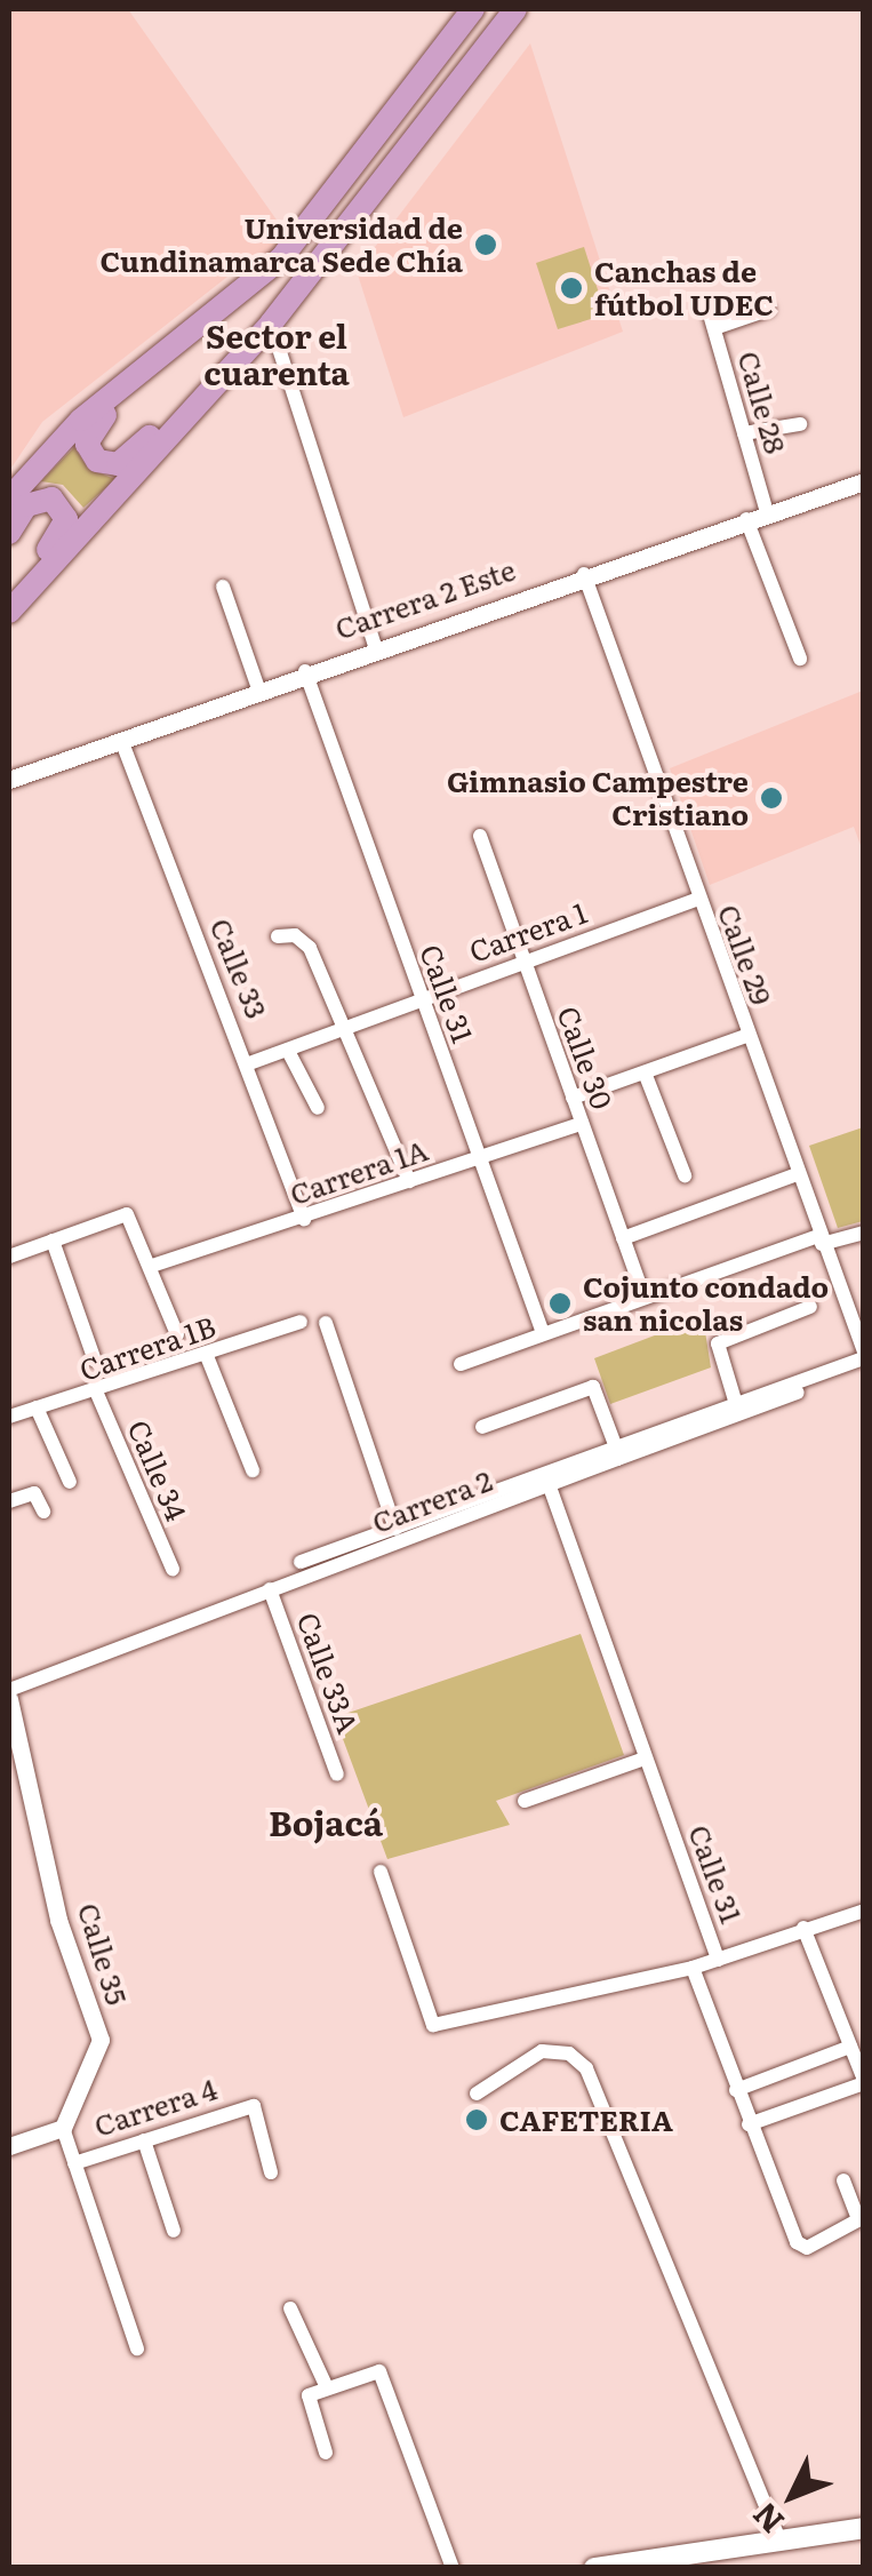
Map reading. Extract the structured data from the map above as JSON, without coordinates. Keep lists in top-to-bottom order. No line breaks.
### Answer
{"streets":{"street":["Calle 28","Carrera 2 Este","Carrera 1","Calle 29","Calle 33","Calle 31","Calle 30","Carrera 1A","Carrera 1B","Calle 34","Carrera 2","Calle 33A","Calle 35","Carrera 4"]},"crossings":[["Calle 28","Carrera 2 Este"],["Carrera 2 Este","Calle 29"],["Carrera 2 Este","Calle 33"],["Carrera 2 Este","Calle 31"],["Carrera 1","Calle 29"],["Carrera 1","Calle 33"],["Carrera 1","Calle 31"],["Carrera 1","Calle 30"],["Calle 33","Carrera 1A"],["Calle 31","Carrera 1A"],["Calle 31","Carrera 2"],["Calle 30","Carrera 1A"],["Carrera 1B","Calle 34"],["Carrera 2","Calle 33A"],["Calle 35","Carrera 4"]],"districts":["Sector el cuarenta","Bojacá"],"places":["Universidad de Cundinamarca Sede Chía","Canchas de fútbol UDEC","Gimnasio Campestre Cristiano","Cojunto condado san nicolas","CAFETERIA"],"north":"bottom left"}
